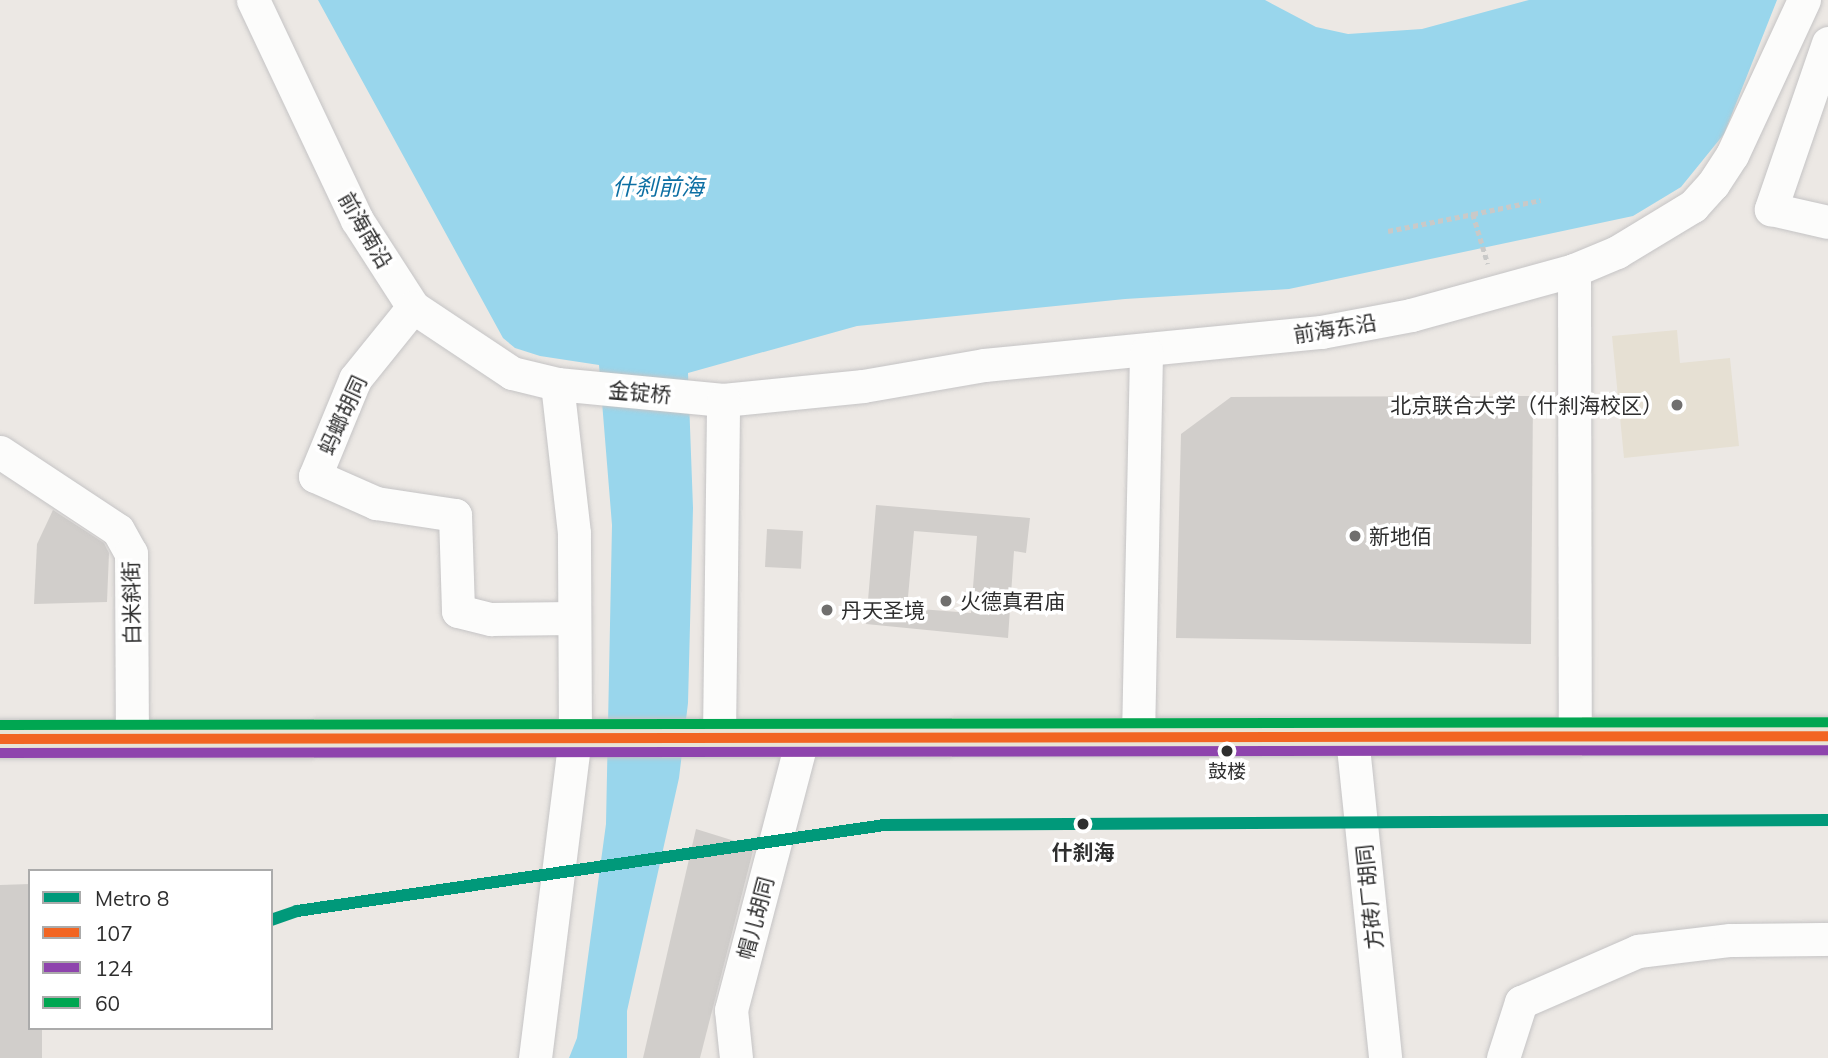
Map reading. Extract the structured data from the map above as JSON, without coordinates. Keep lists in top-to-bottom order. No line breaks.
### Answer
{"streets":{"street":["前海南沿","前海东沿","金锭桥","蚂螂胡同","白米斜街","方砖厂胡同","帽儿胡同"]},"crossings":[["前海南沿","金锭桥"],["前海南沿","蚂螂胡同"],["前海东沿","金锭桥"]],"water":["什刹前海"],"places":["北京联合大学（什刹海校区）","新地佰","火德真君庙","丹天圣境","鼓楼","什刹海"],"lines":["transit line 60","transit line 107","transit line 124","metro line 8"],"legend":["Metro 8","107","124","60"]}
